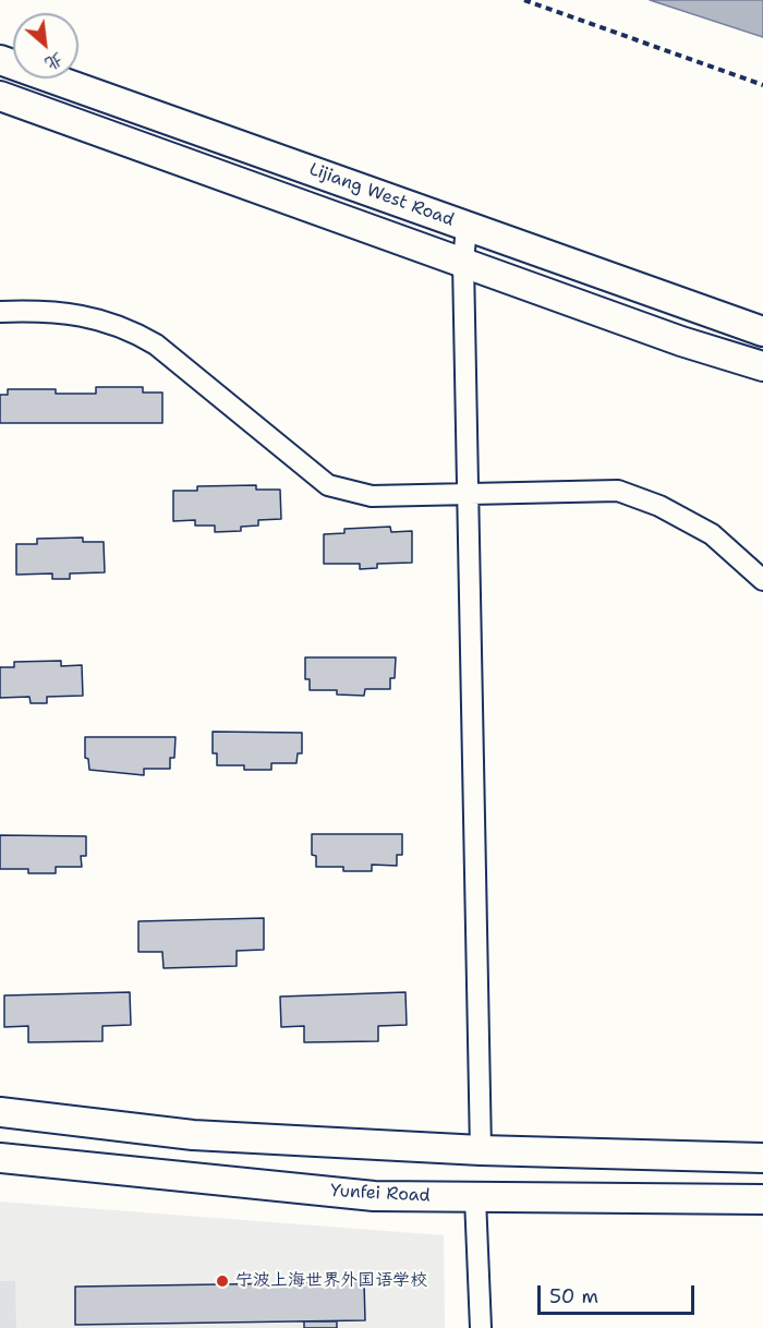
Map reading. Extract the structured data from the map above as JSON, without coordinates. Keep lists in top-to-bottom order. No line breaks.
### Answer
{"streets":{"main road":["Lijiang West Road","Yunfei Road"]},"places":["宁波上海世界外国语学校"],"scale_bar":"50 m","north":"bottom right"}
